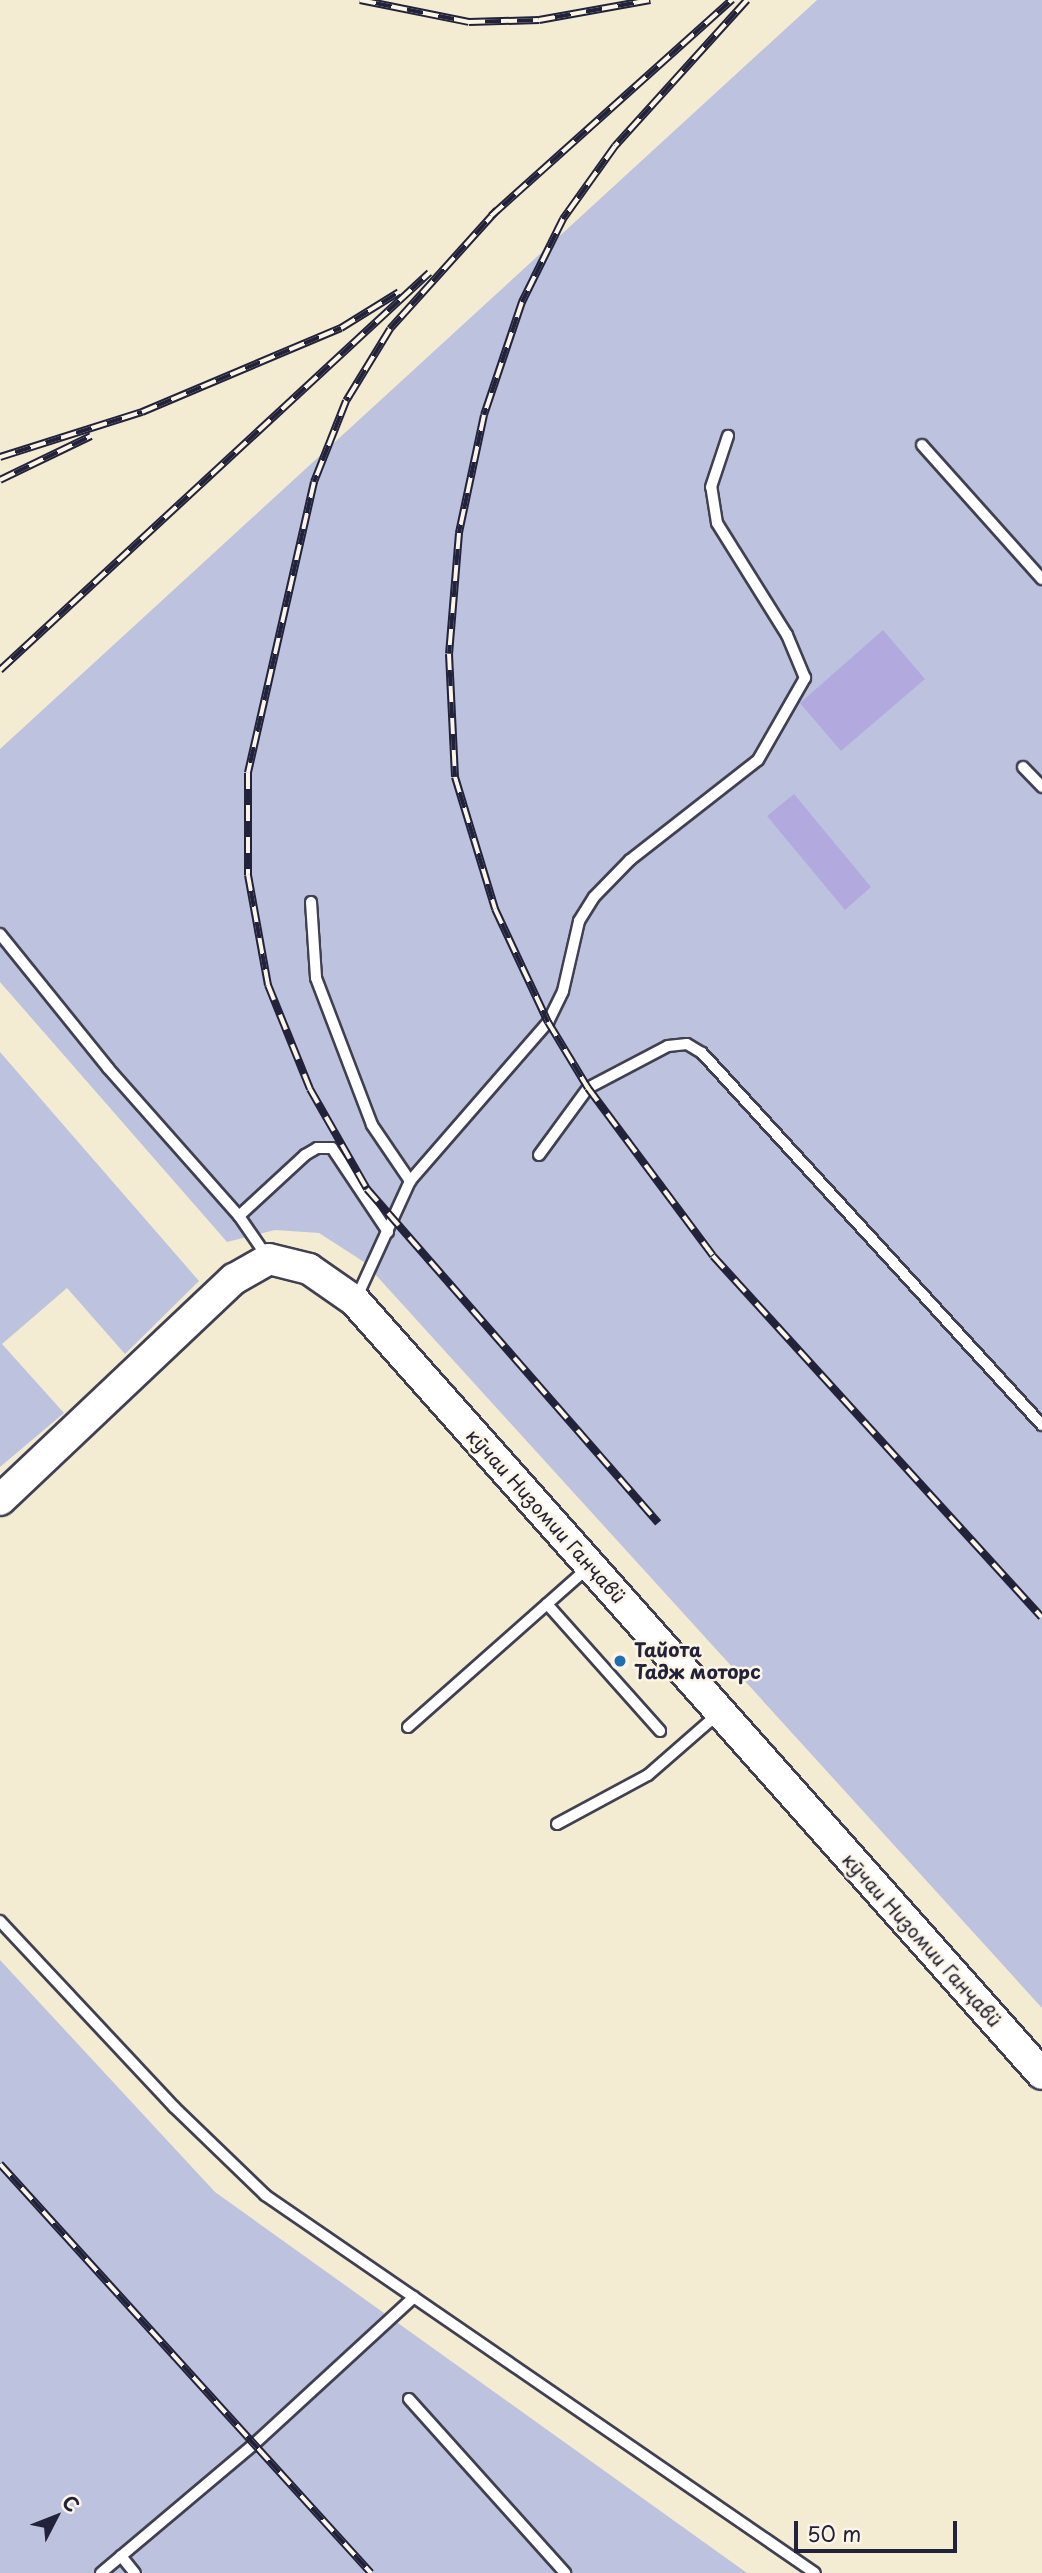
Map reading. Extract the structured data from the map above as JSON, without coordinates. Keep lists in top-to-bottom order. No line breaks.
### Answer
{"streets":{"main road":["кӯчаи Низомии Ганҷавӣ"]},"places":["Тайота Тадж моторс"],"scale_bar":"50 m","north":"top right"}
